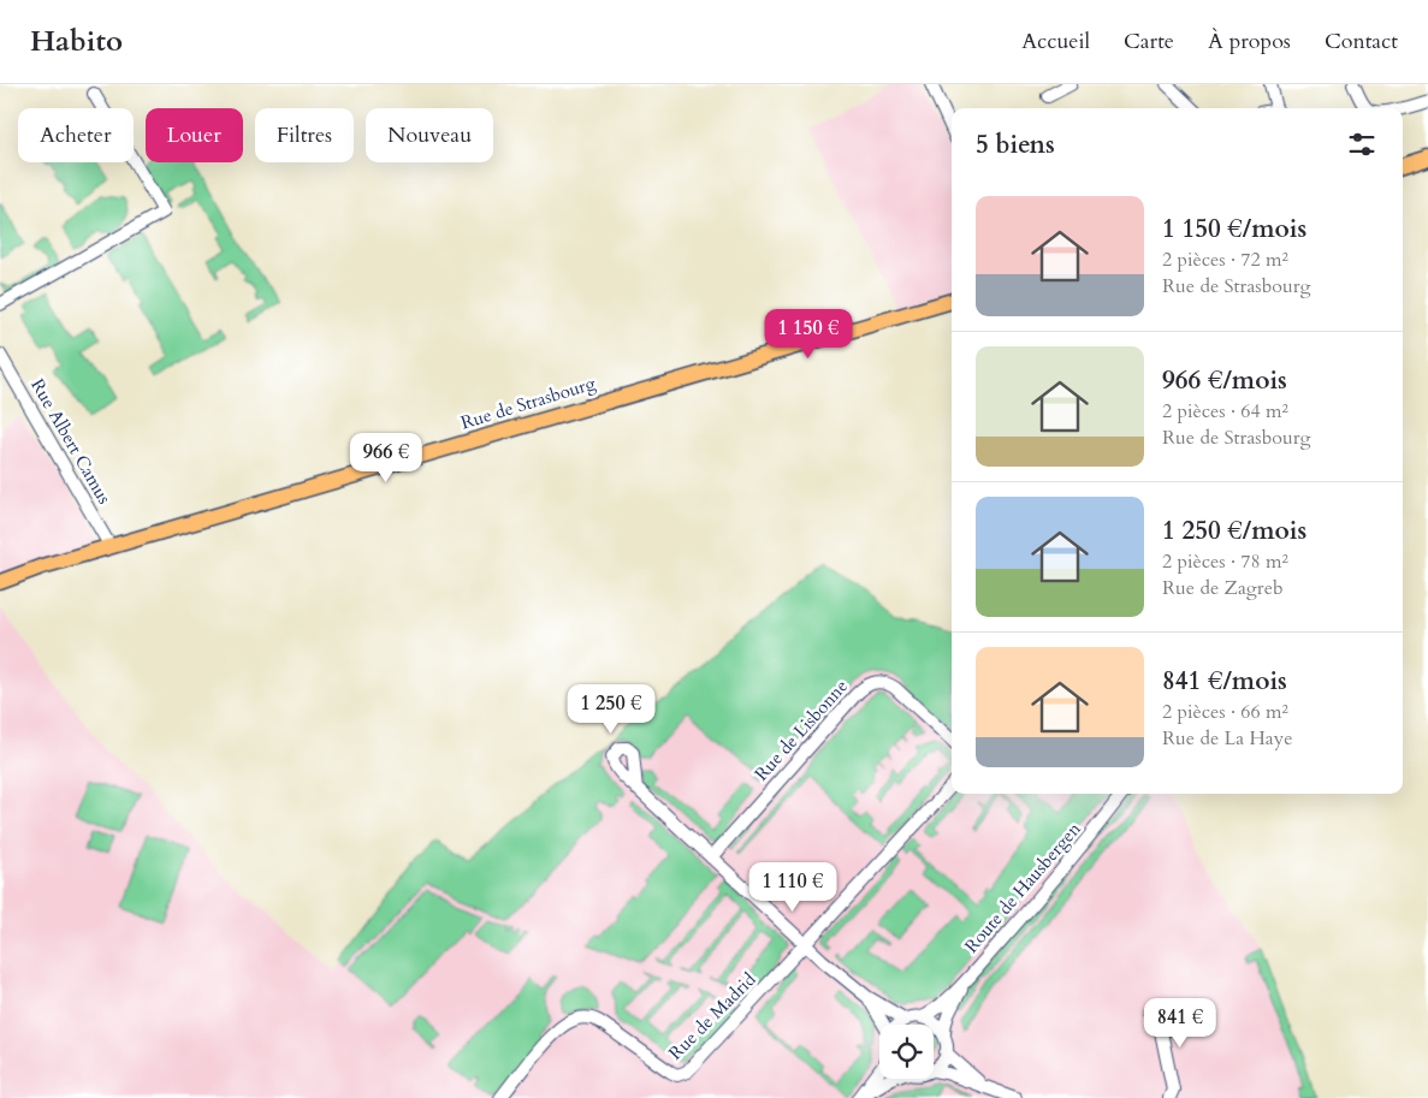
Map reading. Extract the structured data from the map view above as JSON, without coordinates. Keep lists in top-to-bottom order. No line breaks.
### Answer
{"streets":{"main road":["Rue de Strasbourg"],"street":["Rue Albert Camus","Rue de Lisbonne","Route de Hausbergen","Rue de Madrid"]},"crossings":[["Rue de Strasbourg","Rue Albert Camus"]],"page":{"header":"Habito","nav":["Accueil","Carte","À propos","Contact"],"chip":["Acheter","Louer","Filtres","Nouveau"],"heading":"5 biens","list":[{"name":"1 150 €/mois","note":"2 pièces · 72 m² · Rue de Strasbourg"},{"name":"966 €/mois","note":"2 pièces · 64 m² · Rue de Strasbourg"},{"name":"1 250 €/mois","note":"2 pièces · 78 m² · Rue de Zagreb"},{"name":"841 €/mois","note":"2 pièces · 66 m² · Rue de La Haye"}],"price":["1 150 €","966 €","1 250 €","1 110 €","841 €"]}}
